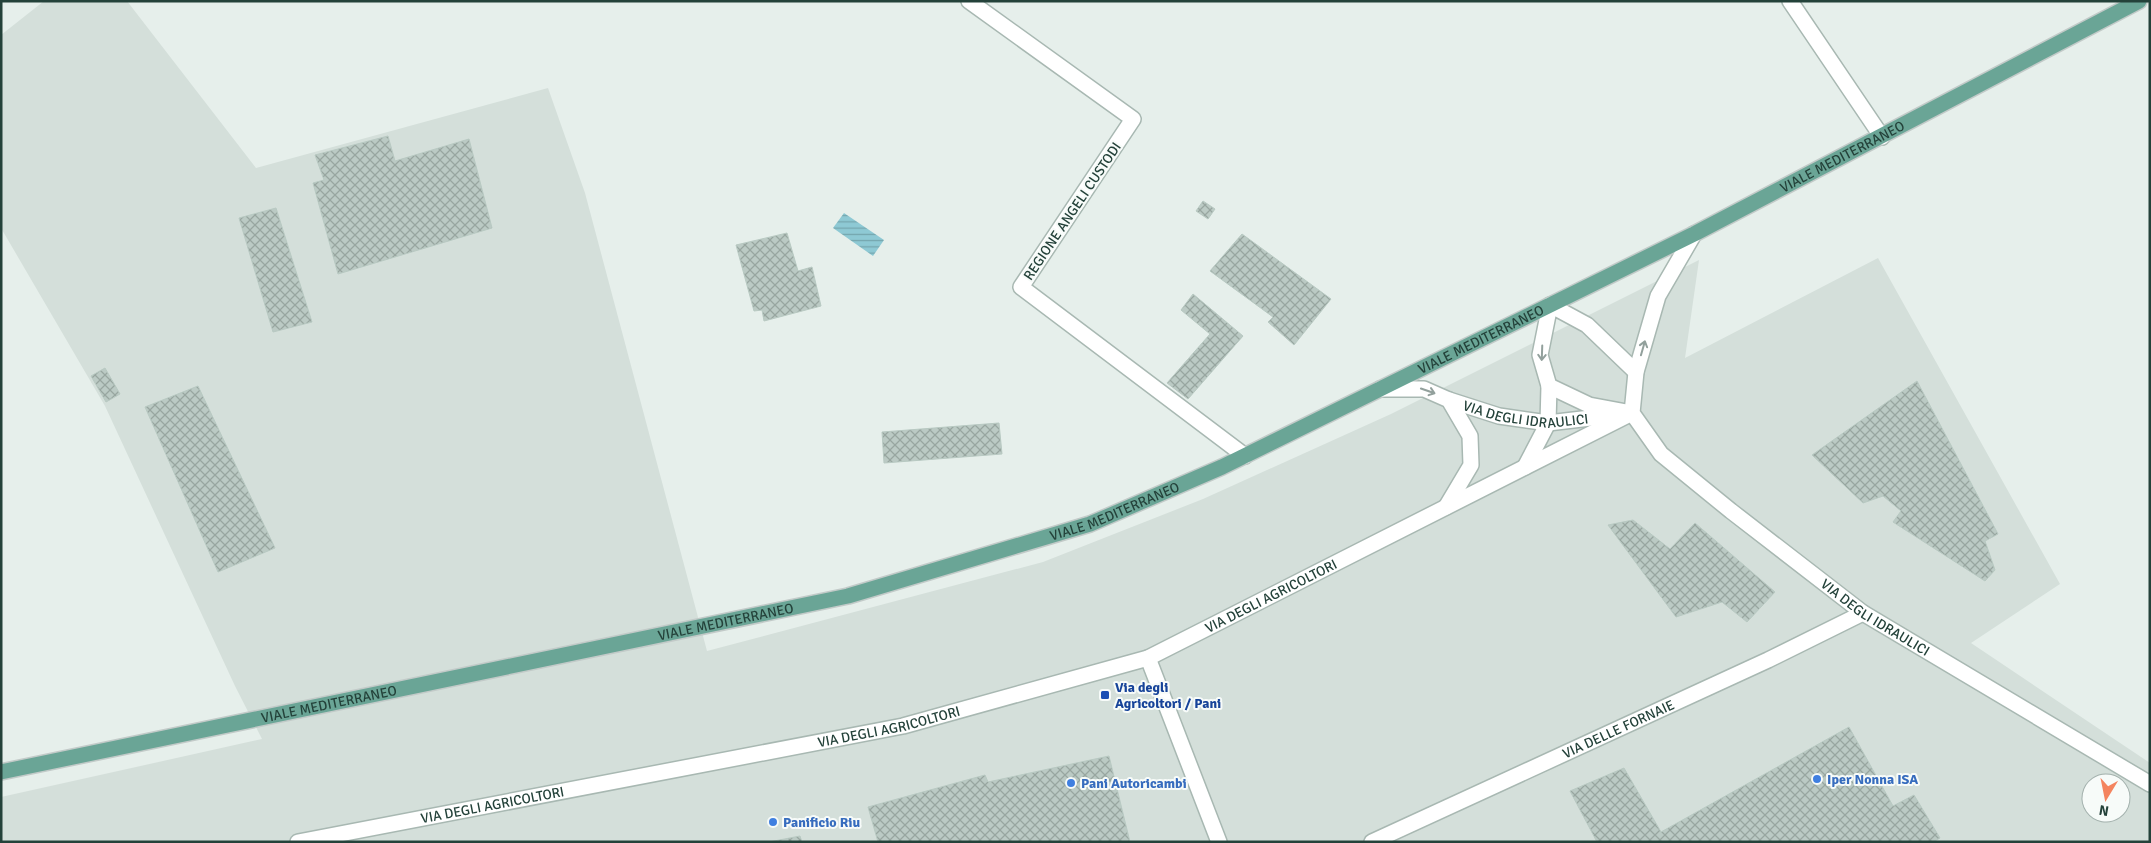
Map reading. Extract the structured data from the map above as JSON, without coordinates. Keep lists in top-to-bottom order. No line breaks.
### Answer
{"streets":{"main road":["VIALE MEDITERRANEO"],"street":["REGIONE ANGELI CUSTODI","VIA DEGLI IDRAULICI","VIA DEGLI AGRICOLTORI","VIA DELLE FORNAIE"]},"crossings":[["VIALE MEDITERRANEO","REGIONE ANGELI CUSTODI"],["VIALE MEDITERRANEO","VIA DEGLI IDRAULICI"],["VIA DEGLI IDRAULICI","VIA DEGLI AGRICOLTORI"],["VIA DEGLI IDRAULICI","VIA DELLE FORNAIE"]],"places":{"transit":["Via degli Agricoltori / Pani"],"other":["Iper Nonna ISA","Pani Autoricambi","Panificio Riu"]},"north":"bottom"}
